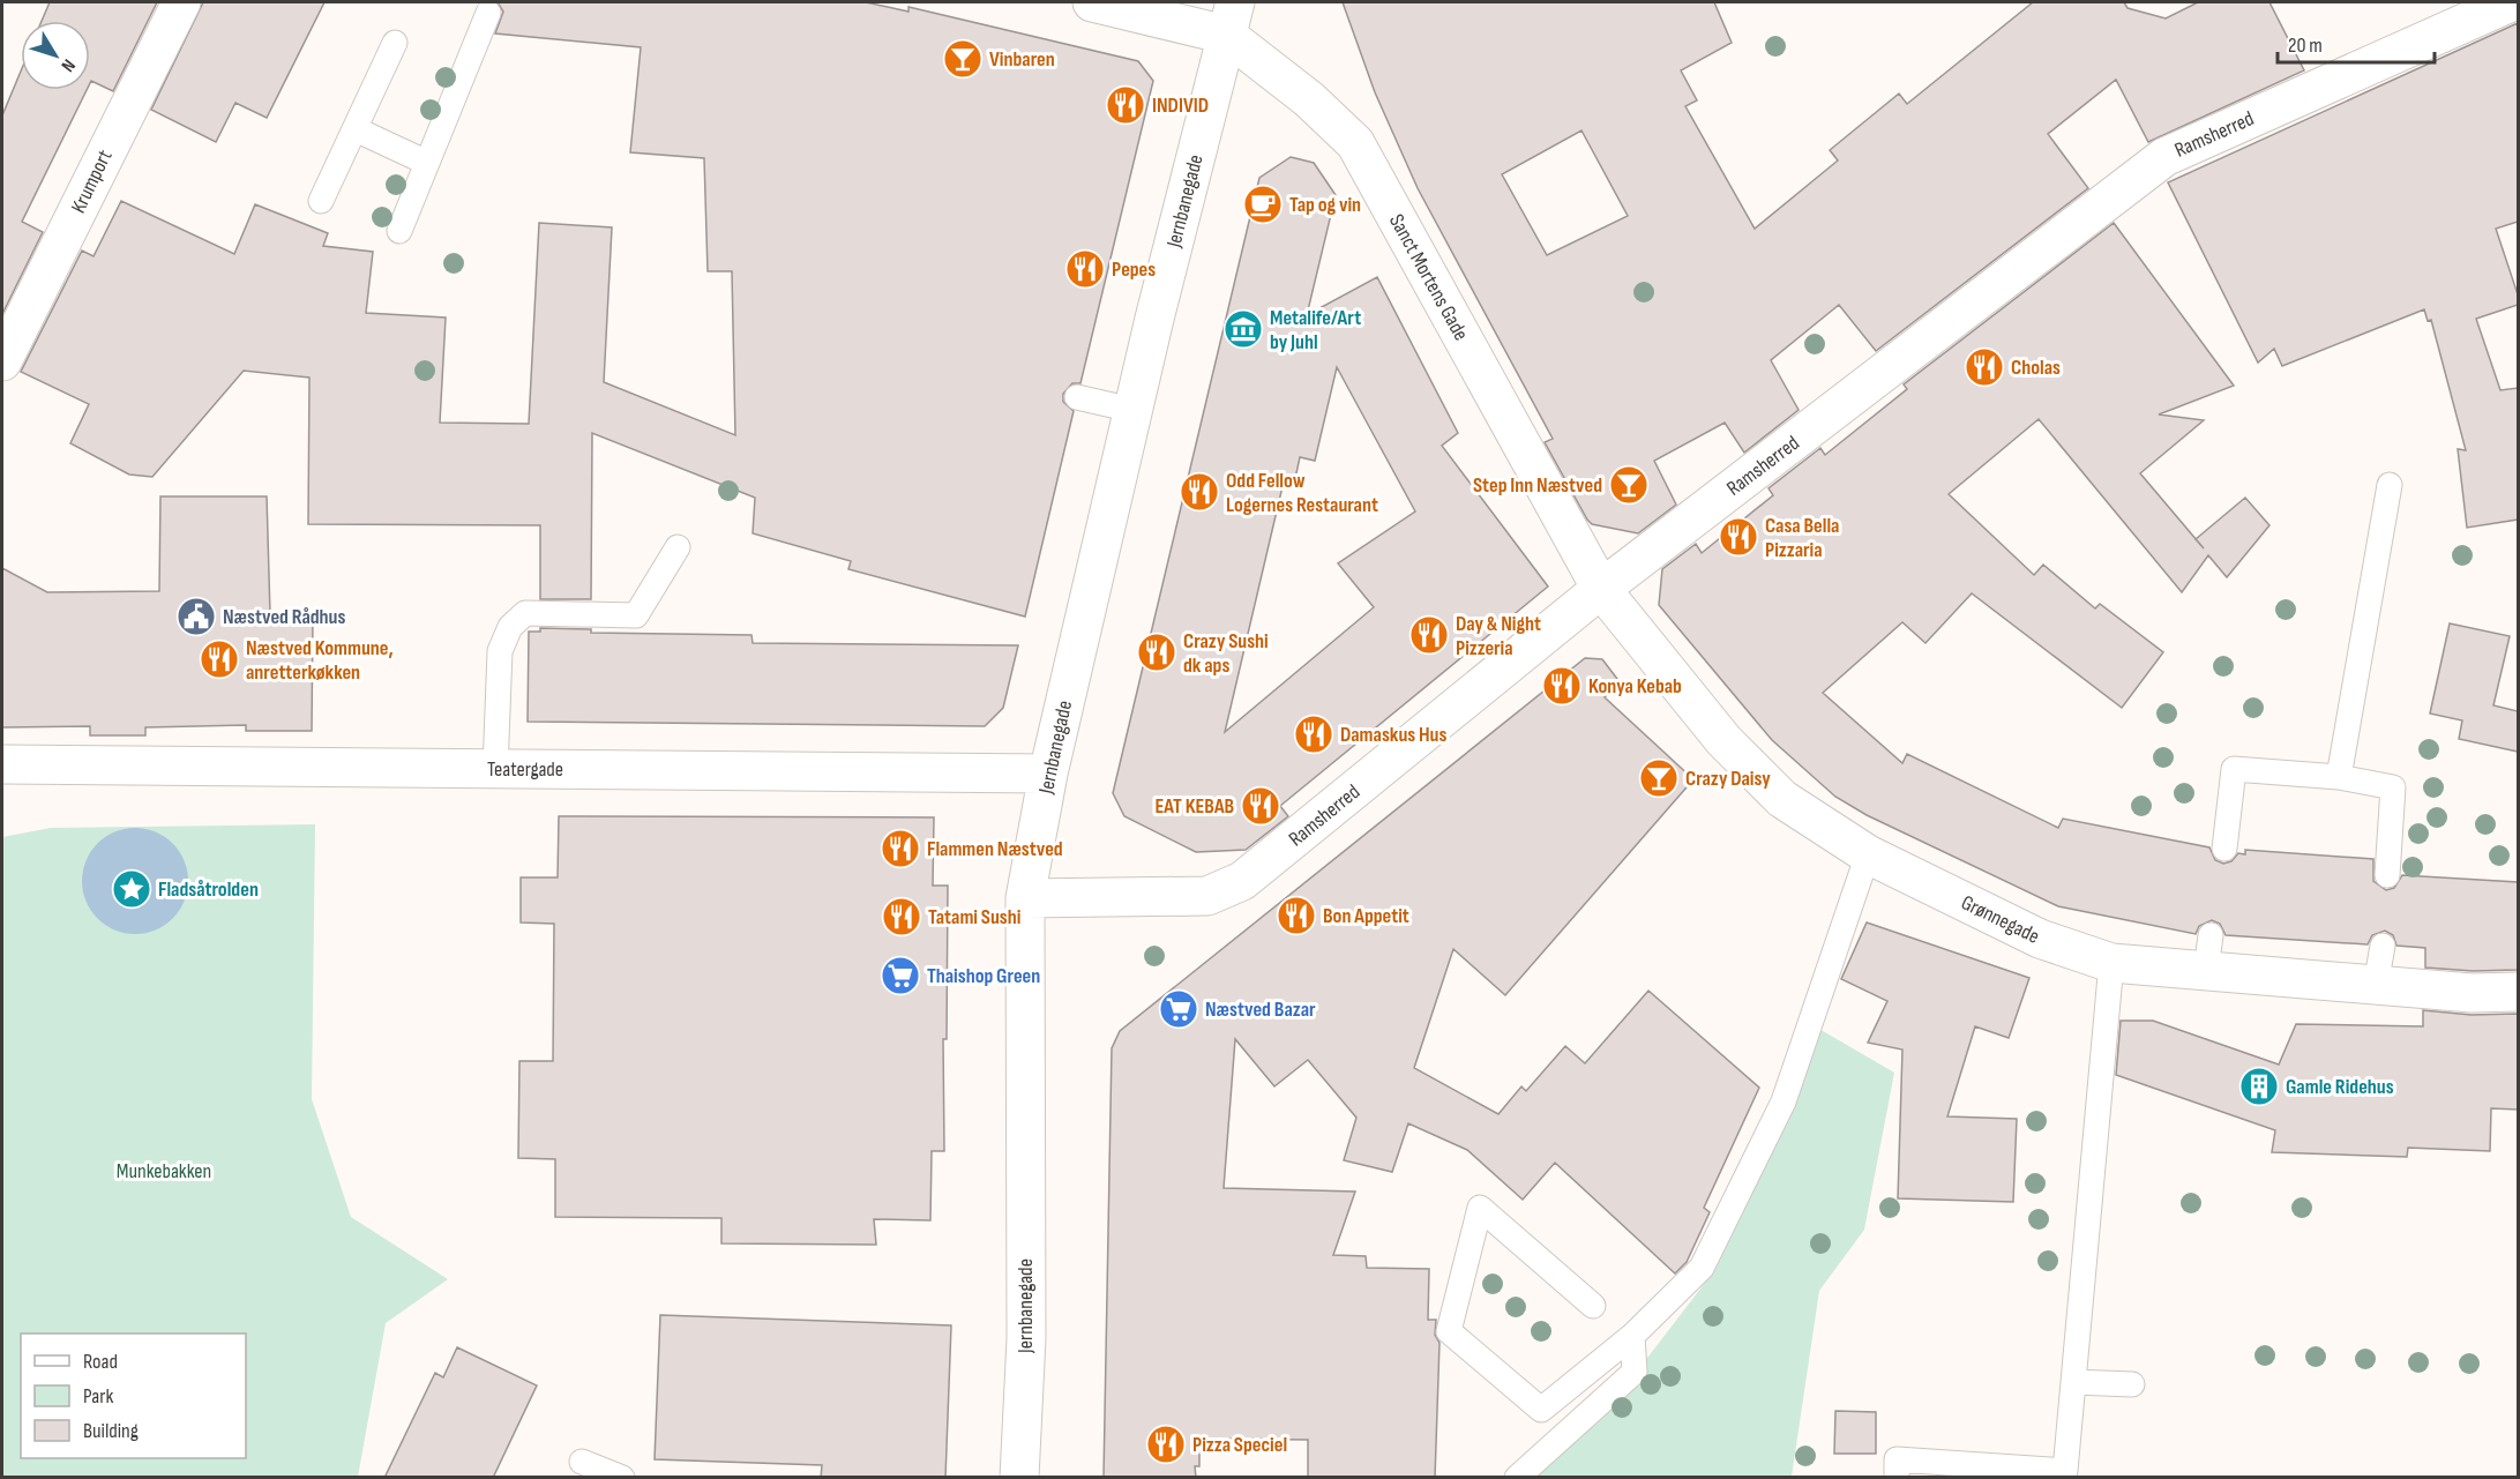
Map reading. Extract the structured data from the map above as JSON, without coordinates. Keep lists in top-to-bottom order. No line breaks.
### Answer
{"streets":{"street":["Ramsherred","Krumport","Jernbanegade","Sanct Mortens Gade","Teatergade","Grønnegade"]},"crossings":[["Ramsherred","Jernbanegade"],["Ramsherred","Sanct Mortens Gade"],["Ramsherred","Grønnegade"],["Jernbanegade","Sanct Mortens Gade"],["Jernbanegade","Teatergade"],["Sanct Mortens Gade","Grønnegade"]],"parks":["Munkebakken"],"places":{"bar":["Vinbaren","Step Inn Næstved","Crazy Daisy"],"restaurant":["INDIVID","Pepes","Cholas","Odd Fellow Logernes Restaurant","Casa Bella Pizzaria","Day & Night Pizzeria","Crazy Sushi dk aps","Næstved Kommune, anretterkøkken","Konya Kebab","Damaskus Hus","EAT KEBAB","Flammen Næstved","Bon Appetit","Tatami Sushi","Pizza Speciel"],"cafe":["Tap og vin"],"museum":["Metalife/Art by Juhl"],"public building":["Næstved Rådhus"],"place":["Fladsåtrolden"],"supermarket":["Thaishop Green","Næstved Bazar"],"building":["Gamle Ridehus"]},"legend":["Road","Park","Building"],"scale_bar":"20 m","north":"bottom right"}
